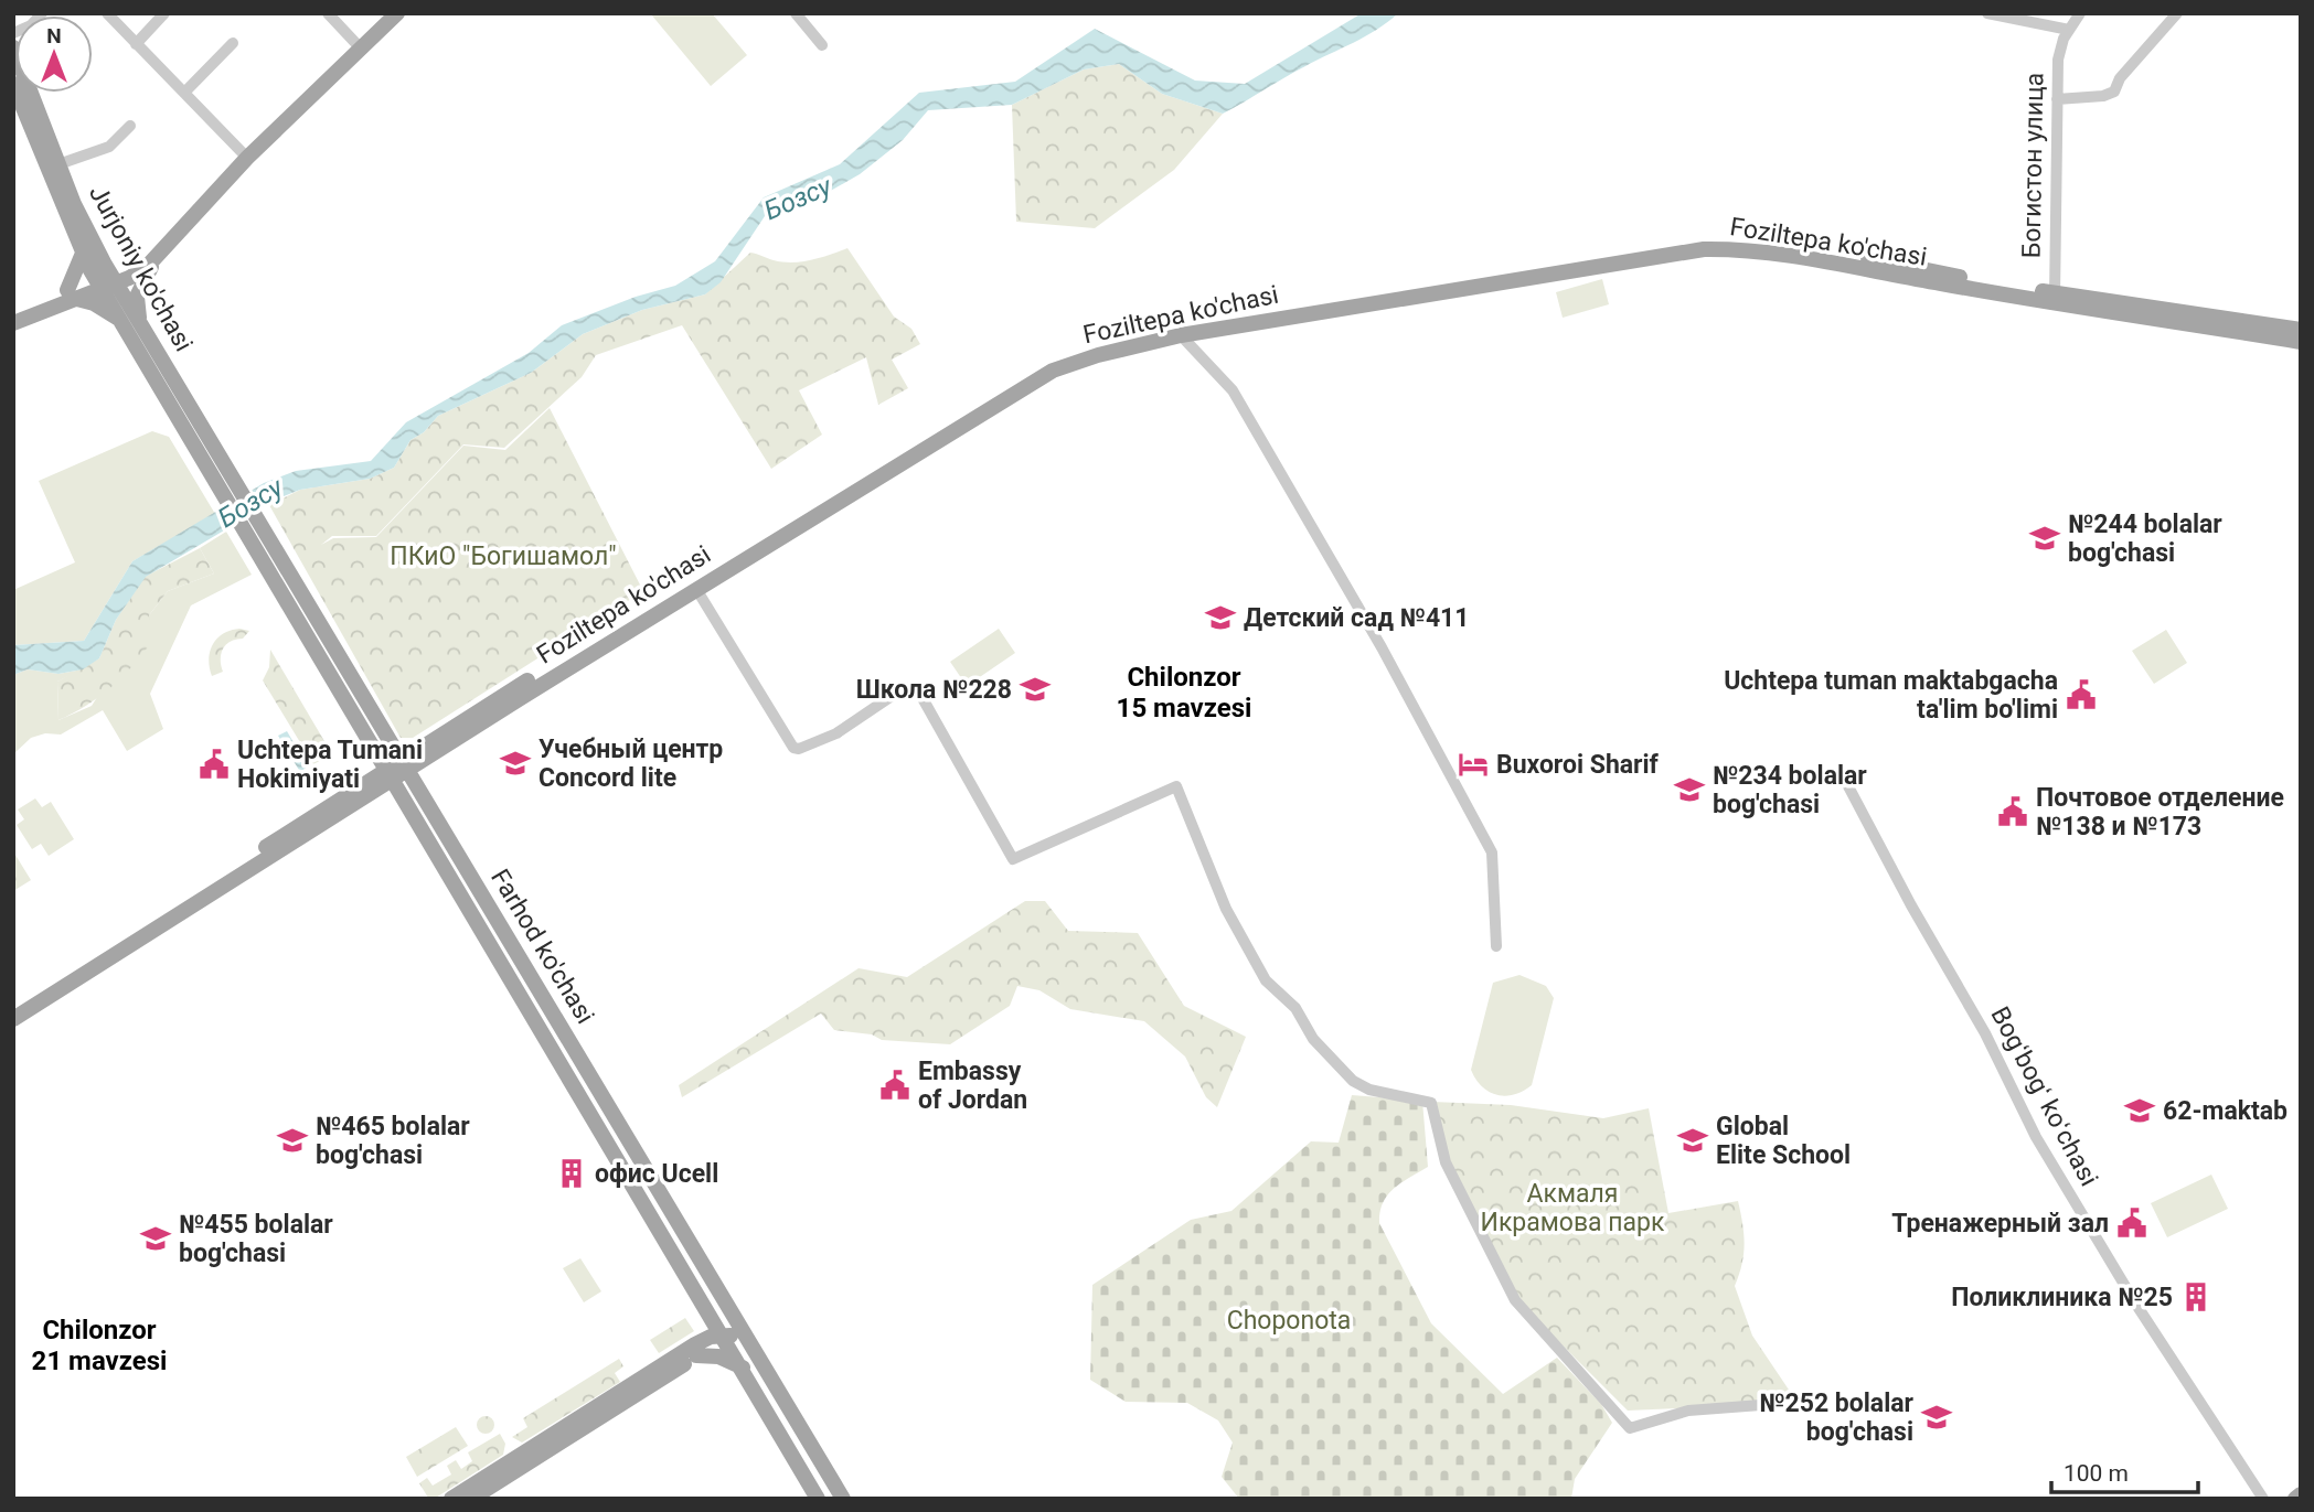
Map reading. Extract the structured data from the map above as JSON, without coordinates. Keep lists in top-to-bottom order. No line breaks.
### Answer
{"streets":{"main road":["Foziltepa ko'chasi","Jurjoniy ko'chasi","Farhod ko'chasi"],"street":["Богистон улица","Bogʻbogʻ koʻchasi"]},"crossings":[["Богистон улица","Foziltepa ko'chasi"],["Foziltepa ko'chasi","Farhod ko'chasi"],["Jurjoniy ko'chasi","Farhod ko'chasi"]],"districts":["Chilonzor 15 mavzesi","Chilonzor 21 mavzesi"],"water":["Бозсу"],"parks":["ПКиО \"Богишамол\"","Акмаля Икрамова парк","Choponota"],"places":{"school or university":["№244 bolalar bog'chasi","Детский сад №411","Школа №228","Учебный центр Concord lite","№234 bolalar bog'chasi","62-maktab","№465 bolalar bog'chasi","Global Elite School","№455 bolalar bog'chasi","№252 bolalar bog'chasi"],"public building":["Uchtepa tuman maktabgacha ta'lim bo'limi","Uchtepa Tumani Hokimiyati","Почтовое отделение №138 и №173","Embassy of Jordan","Тренажерный зал"],"hotel":["Buxoroi Sharif"],"building":["офис Ucell","Поликлиника №25"]},"scale_bar":"100 m","north":"top"}
